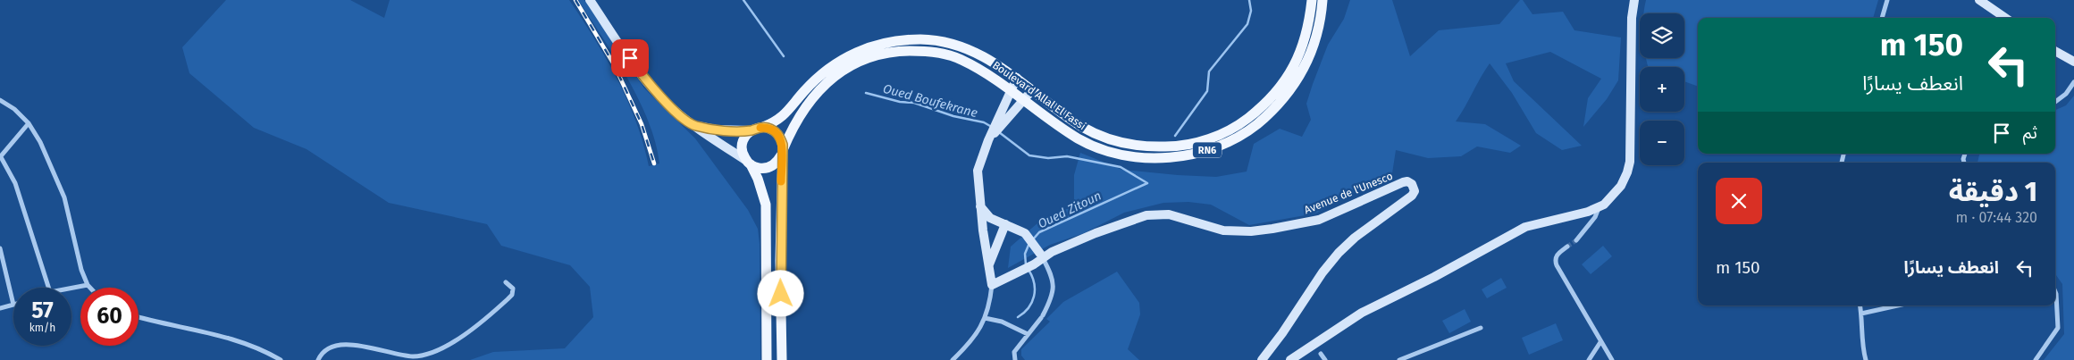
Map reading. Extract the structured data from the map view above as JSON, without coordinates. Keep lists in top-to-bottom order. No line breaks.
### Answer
{"streets":{"main road":["Boulevard Allal El Fassi","RN6","Avenue de l'Unesco"]},"crossings":[["Boulevard Allal El Fassi","RN6"]],"water":["Oued Boufekrane","Oued Zitoun"],"page":{"map_buttons":["+","−"],"turn":["150 m","انعطف يسارًا"],"then":"ثم","heading":["1 دقيقة","320 m · 07:44"],"list":[{"name":"انعطف يسارًا","value":"150 m"}],"speed":"57 km/h","limit":"60"}}
